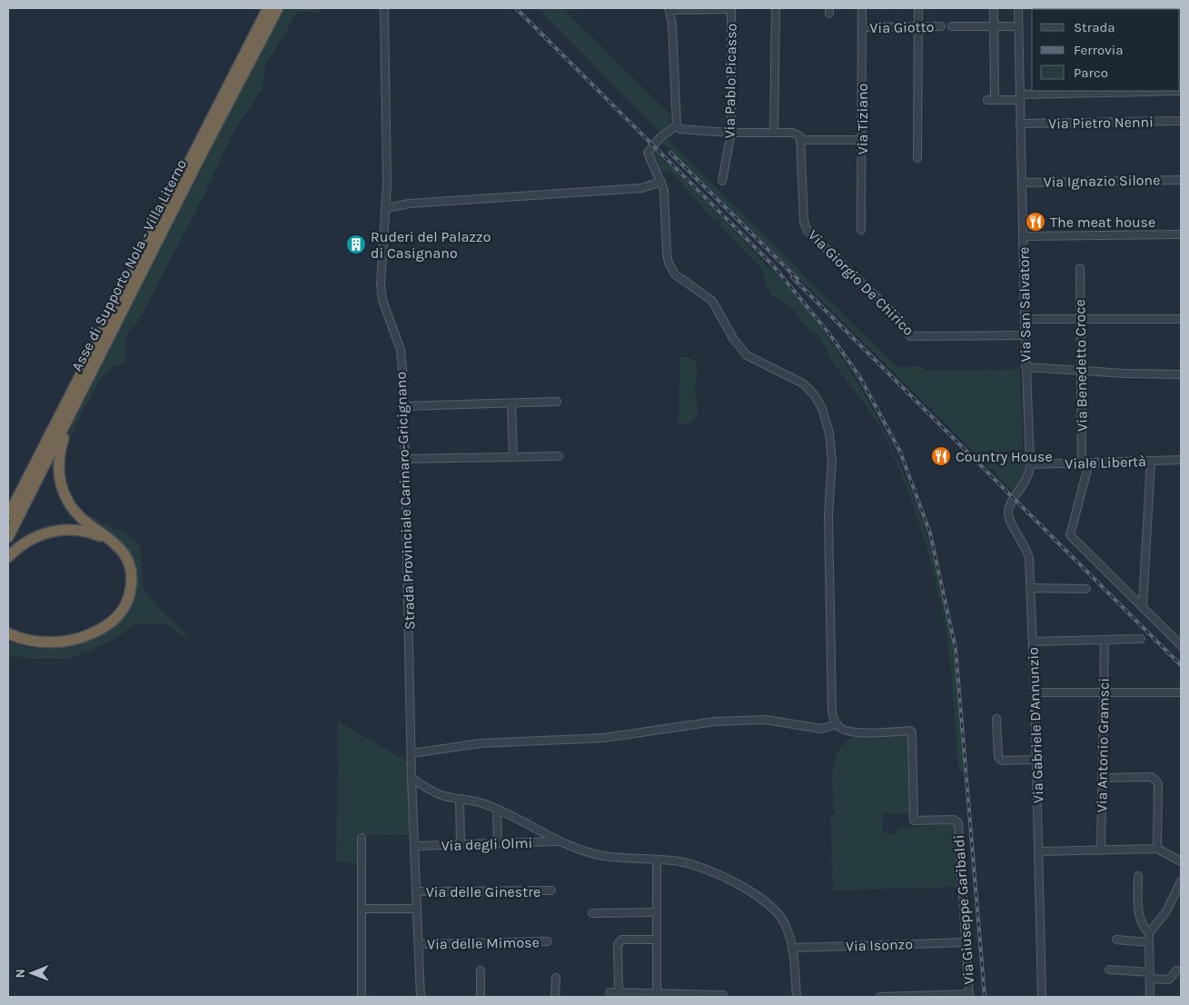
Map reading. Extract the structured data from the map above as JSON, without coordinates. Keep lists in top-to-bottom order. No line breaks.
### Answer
{"streets":{"highway":["Asse di Supporto Nola - Villa Literno"],"street":["Via Giotto","Via Pablo Picasso","Via Tiziano","Via Pietro Nenni","Via Ignazio Silone","Via Giorgio De Chirico","Via San Salvatore","Via Benedetto Croce","Viale Libertà","Strada Provinciale Carinaro-Gricignano","Via Gabriele D'Annunzio","Via Antonio Gramsci","Via degli Olmi","Via delle Ginestre","Via Giuseppe Garibaldi","Via delle Mimose","Via Isonzo"]},"crossings":[["Via Giotto","Via Tiziano"],["Via Pietro Nenni","Via San Salvatore"],["Via Ignazio Silone","Via San Salvatore"],["Via Giorgio De Chirico","Via San Salvatore"],["Via San Salvatore","Viale Libertà"],["Via San Salvatore","Via Gabriele D'Annunzio"],["Via Benedetto Croce","Viale Libertà"],["Viale Libertà","Via Gabriele D'Annunzio"],["Strada Provinciale Carinaro-Gricignano","Via degli Olmi"],["Strada Provinciale Carinaro-Gricignano","Via delle Ginestre"],["Strada Provinciale Carinaro-Gricignano","Via delle Mimose"],["Via Giuseppe Garibaldi","Via Isonzo"]],"places":{"restaurant":["The meat house","Country House"],"building":["Ruderi del Palazzo di Casignano"]},"legend":["Strada","Ferrovia","Parco"],"north":"left"}
